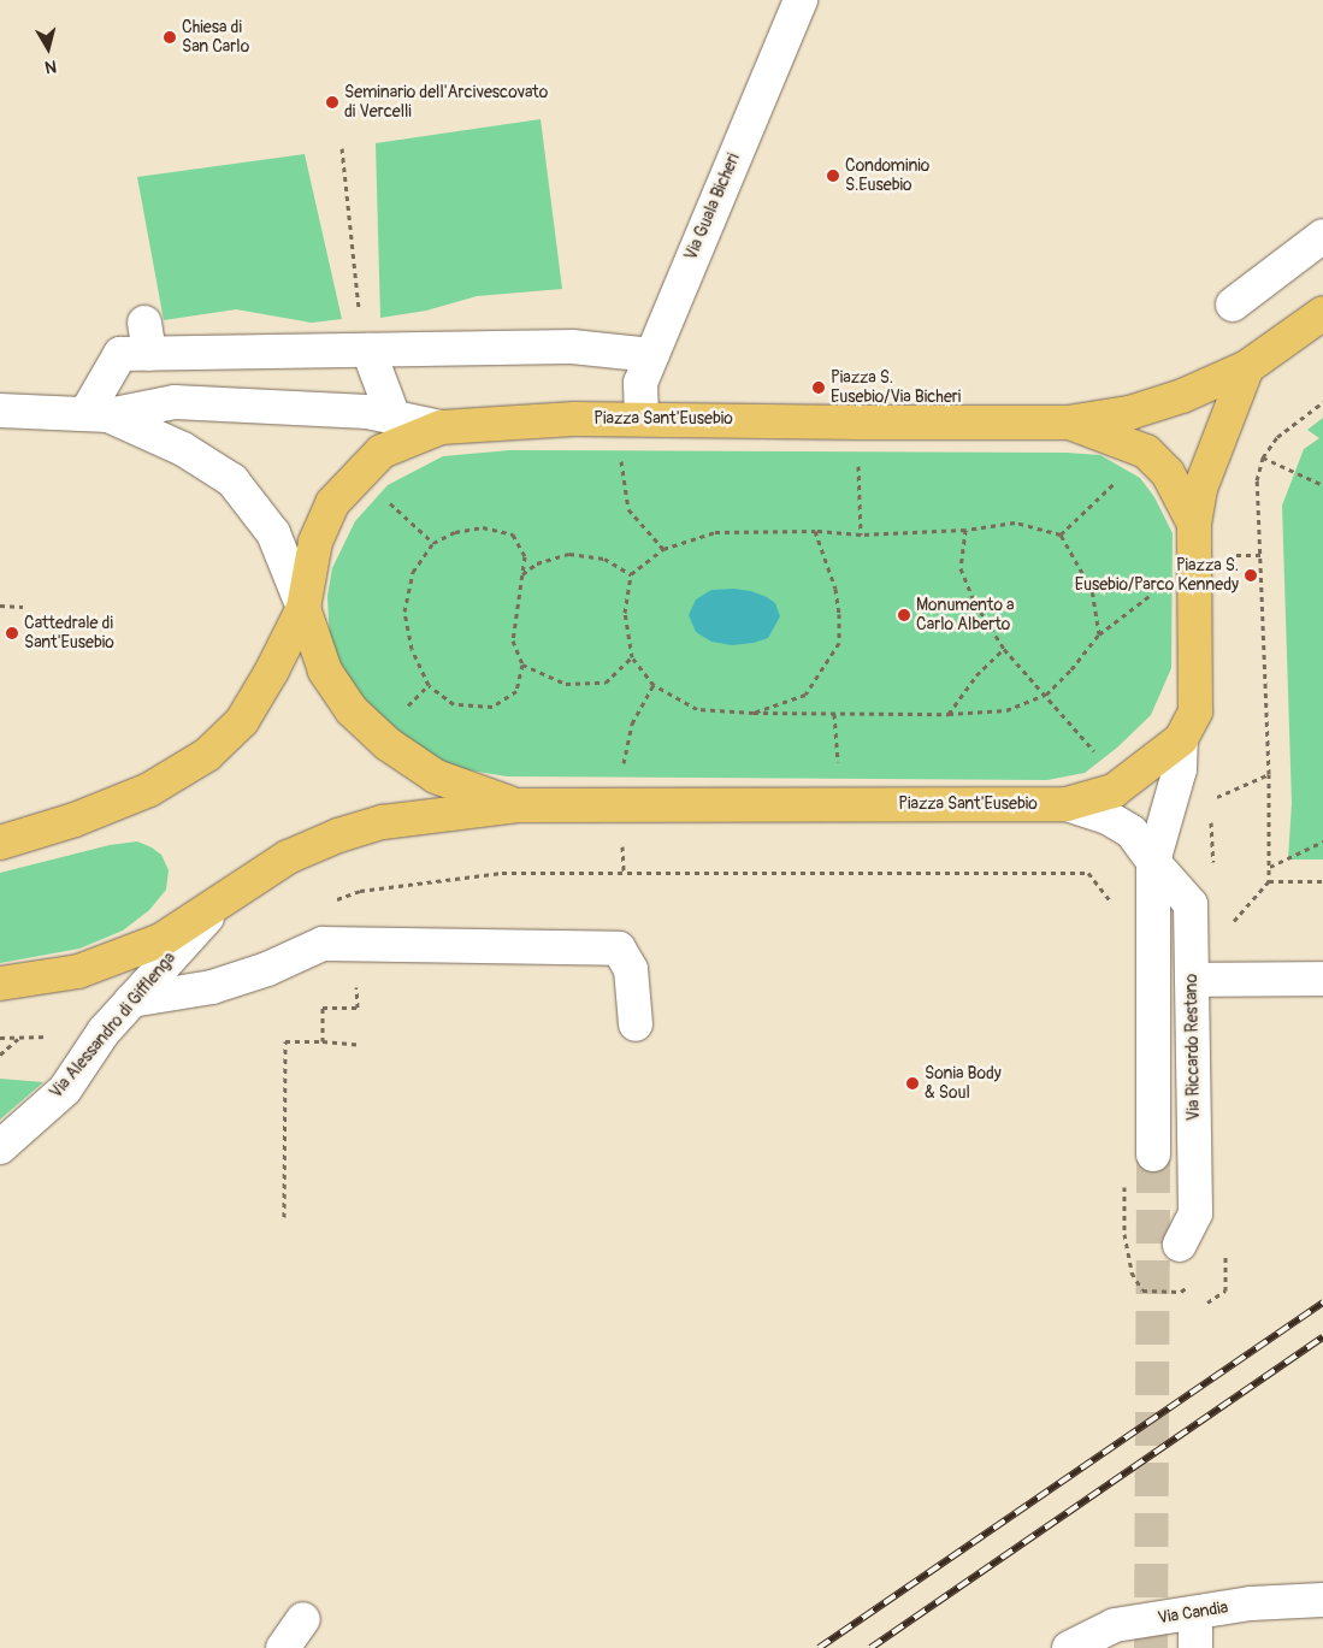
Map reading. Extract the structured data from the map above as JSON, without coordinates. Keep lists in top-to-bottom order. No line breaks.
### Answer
{"streets":{"main road":["Piazza Sant'Eusebio"],"street":["Via Guala Bicheri","Via Alessandro di Gifflenga","Via Riccardo Restano","Via Candia"]},"crossings":[["Via Guala Bicheri","Piazza Sant'Eusebio"],["Piazza Sant'Eusebio","Via Alessandro di Gifflenga"],["Piazza Sant'Eusebio","Via Riccardo Restano"]],"places":["Chiesa di San Carlo","Seminario dell'Arcivescovato di Vercelli","Condominio S.Eusebio","Piazza S. Eusebio/Via Bicheri","Piazza S. Eusebio/Parco Kennedy","Monumento a Carlo Alberto","Cattedrale di Sant'Eusebio","Sonia Body & Soul"],"north":"bottom"}
